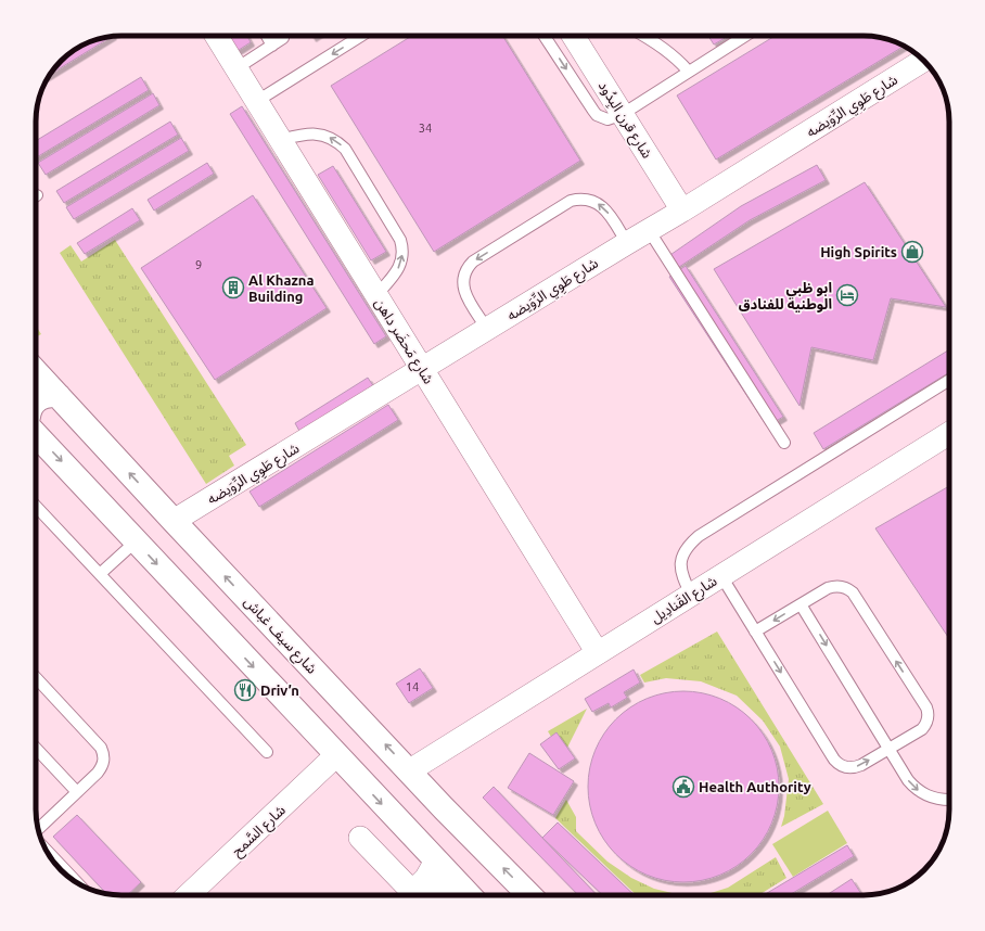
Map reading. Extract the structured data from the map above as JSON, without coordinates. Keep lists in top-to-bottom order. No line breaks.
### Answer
{"streets":{"street":["شارع طَوِي الرِّوَيضه","شارع قرن البِدُود","شارع مَحضَر داهن","شارع القَنادِيل","شارع سيف غباش","شارع السَّمح"]},"crossings":[["شارع طَوِي الرِّوَيضه","شارع قرن البِدُود"],["شارع طَوِي الرِّوَيضه","شارع مَحضَر داهن"],["شارع طَوِي الرِّوَيضه","شارع سيف غباش"],["شارع مَحضَر داهن","شارع القَنادِيل"],["شارع القَنادِيل","شارع سيف غباش"]],"places":{"shop":["High Spirits"],"building":["Al Khazna Building"],"hotel":["ابو ظبي الوطنيه للفنادق"],"restaurant":["Driv’n"],"public building":["Health Authority"]},"house_numbers":["34","9","14"]}
